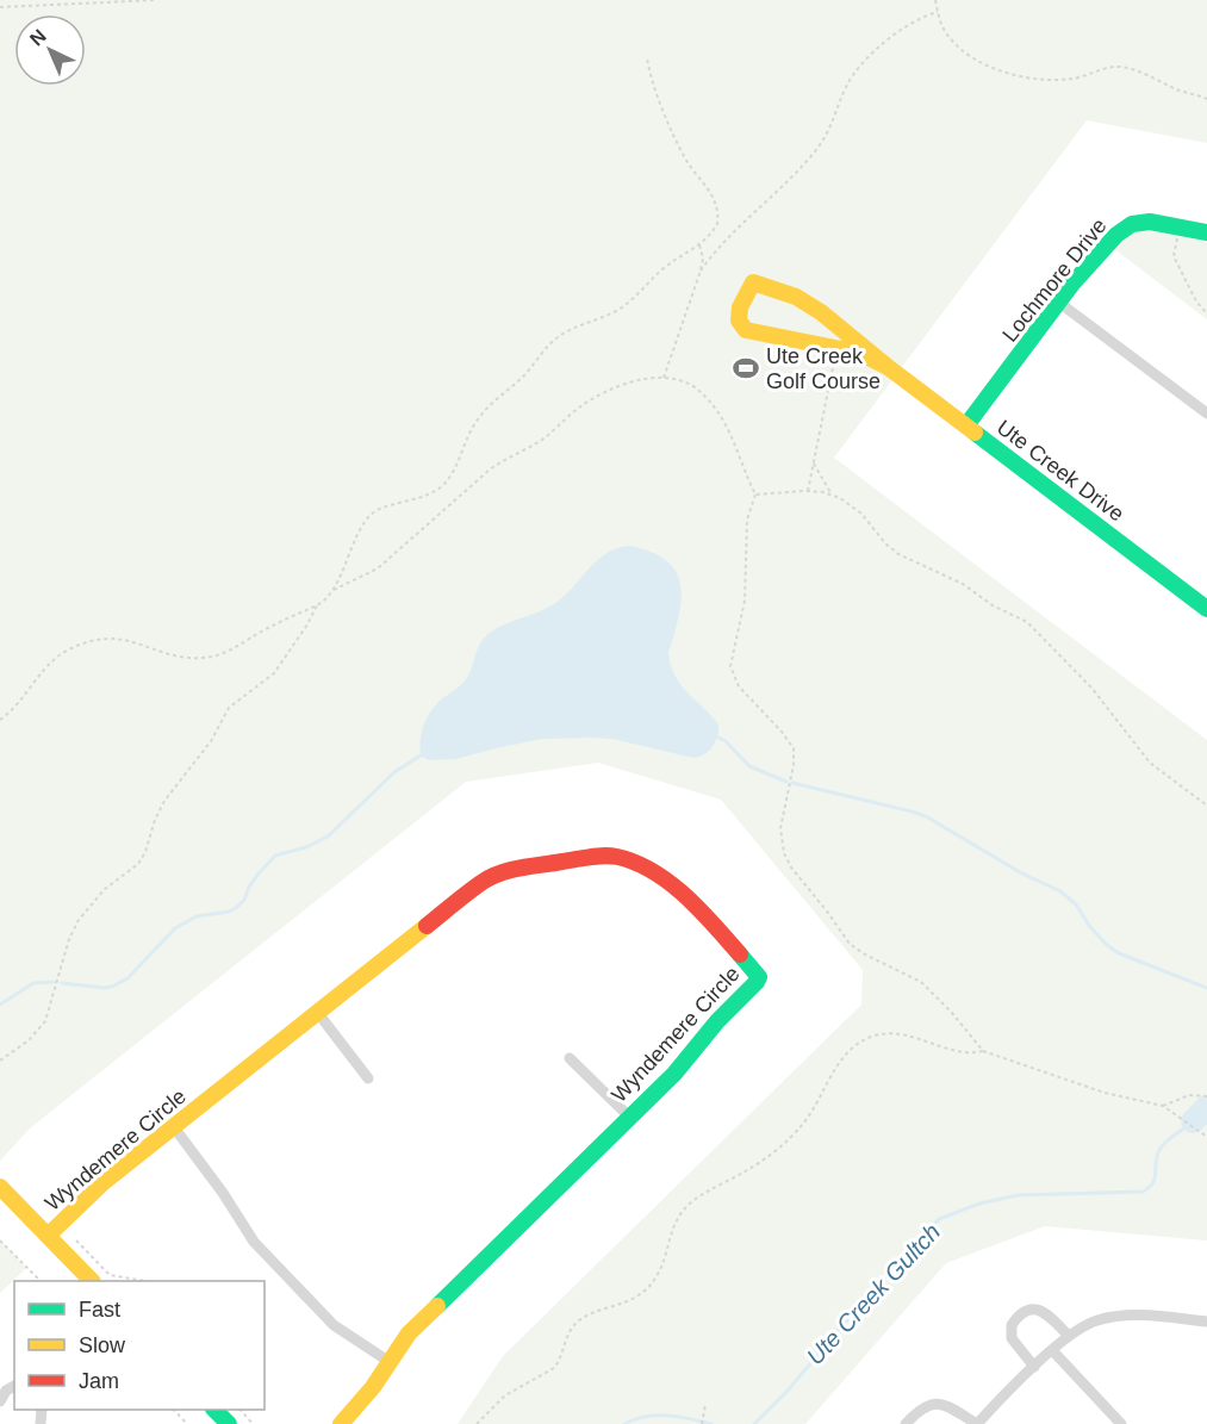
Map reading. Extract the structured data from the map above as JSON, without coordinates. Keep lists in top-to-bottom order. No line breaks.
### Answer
{"streets":{"street":["Lochmore Drive","Ute Creek Drive","Wyndemere Circle"]},"crossings":[["Lochmore Drive","Ute Creek Drive"]],"water":["Ute Creek Gultch"],"places":{"sports":["Ute Creek Golf Course"]},"legend":["Fast","Slow","Jam"],"north":"top left"}
